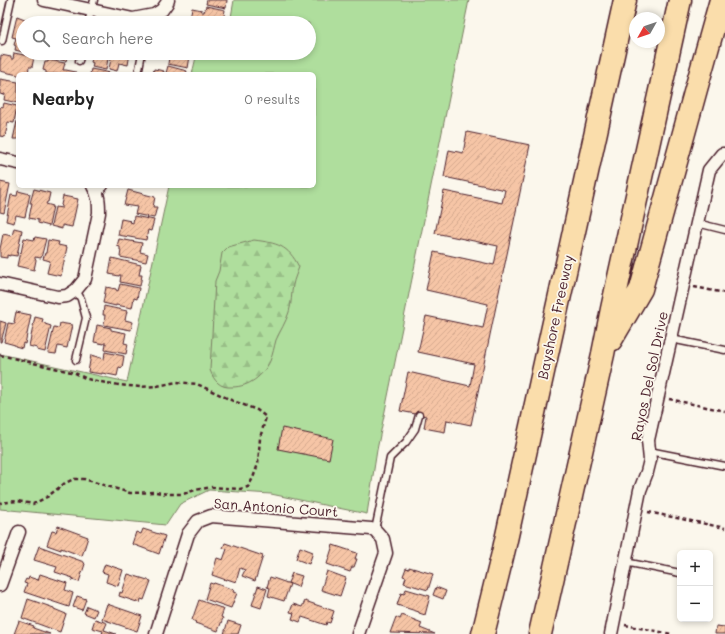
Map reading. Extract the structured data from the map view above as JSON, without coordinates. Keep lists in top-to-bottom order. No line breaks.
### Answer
{"streets":{"highway":["Bayshore Freeway"],"street":["Rayos Del Sol Drive","San Antonio Court"]},"north":"bottom left","page":{"search":"Search here","heading":["Nearby","0 results"],"map_buttons":["+","−"]}}
